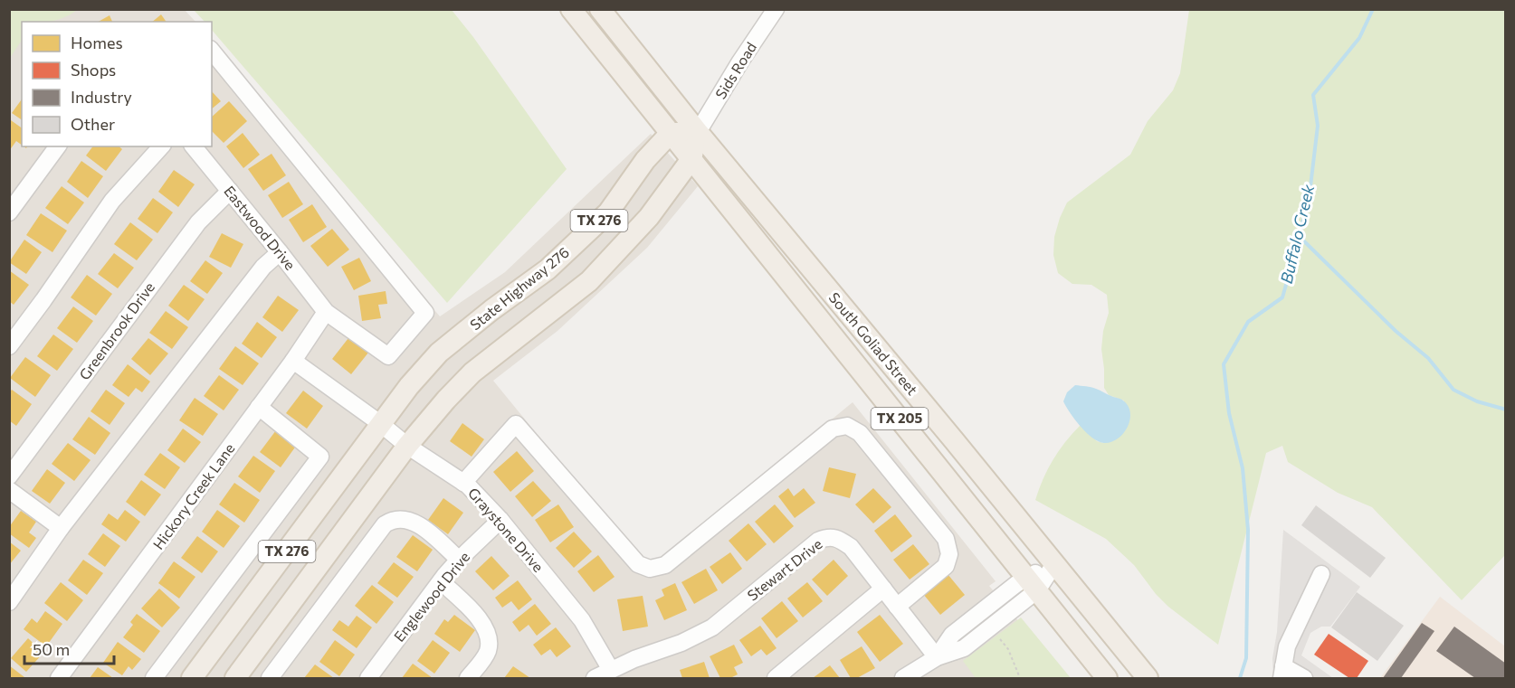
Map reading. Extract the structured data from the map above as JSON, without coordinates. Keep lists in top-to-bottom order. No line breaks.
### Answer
{"streets":{"main road":["TX 276","State Highway 276","South Goliad Street","TX 205"],"street":["Sids Road","Eastwood Drive","Greenbrook Drive","Hickory Creek Lane","Graystone Drive","Stewart Drive","Englewood Drive"]},"crossings":[["Sids Road","TX 276"],["Sids Road","South Goliad Street"],["TX 276","South Goliad Street"],["TX 276","Graystone Drive"],["Eastwood Drive","Greenbrook Drive"],["Eastwood Drive","Hickory Creek Lane"],["State Highway 276","South Goliad Street"],["State Highway 276","Graystone Drive"],["Hickory Creek Lane","Graystone Drive"],["Graystone Drive","Stewart Drive"],["Graystone Drive","Englewood Drive"]],"water":["Buffalo Creek"],"legend":["Homes","Shops","Industry","Other"],"scale_bar":"50 m"}
